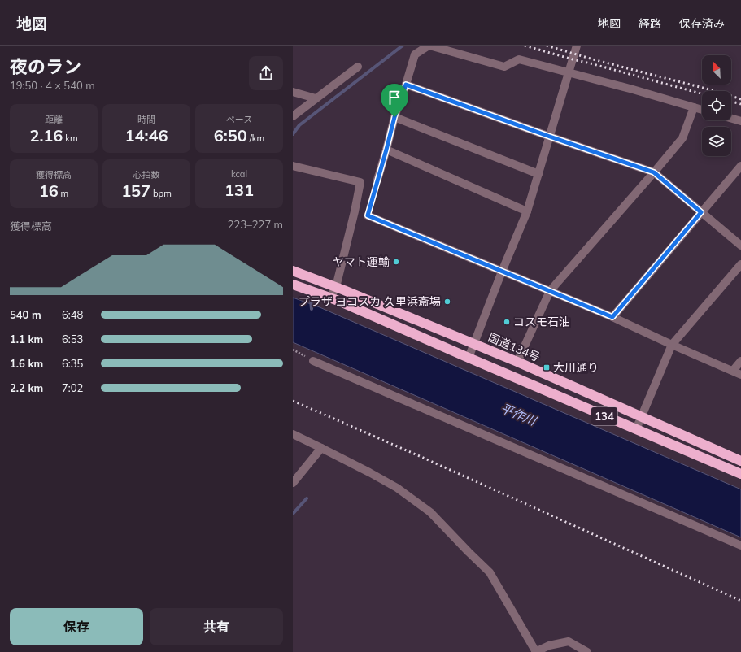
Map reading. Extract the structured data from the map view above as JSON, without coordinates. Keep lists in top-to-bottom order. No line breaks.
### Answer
{"streets":{"highway":["国道134号","134"]},"water":["平作川"],"places":{"other":["ヤマト運輸","プラザ ヨコスカ 久里浜斎場","コスモ石油"],"transit":["大川通り"]},"north":"top left","page":{"header":"地図","nav":["地図","経路","保存済み"],"heading":["夜のラン","19:50 · 4 × 540 m"],"stats":[["距離","2.16 km"],["時間","14:46"],["ペース","6:50 /km"],["獲得標高","16 m"],["心拍数","157 bpm"],["kcal","131"]],"chart":["獲得標高","223–227 m"],"list":[{"name":"540 m","note":"6:48"},{"name":"1.1 km","note":"6:53"},{"name":"1.6 km","note":"6:35"},{"name":"2.2 km","note":"7:02"}],"buttons":["保存","共有"]}}
